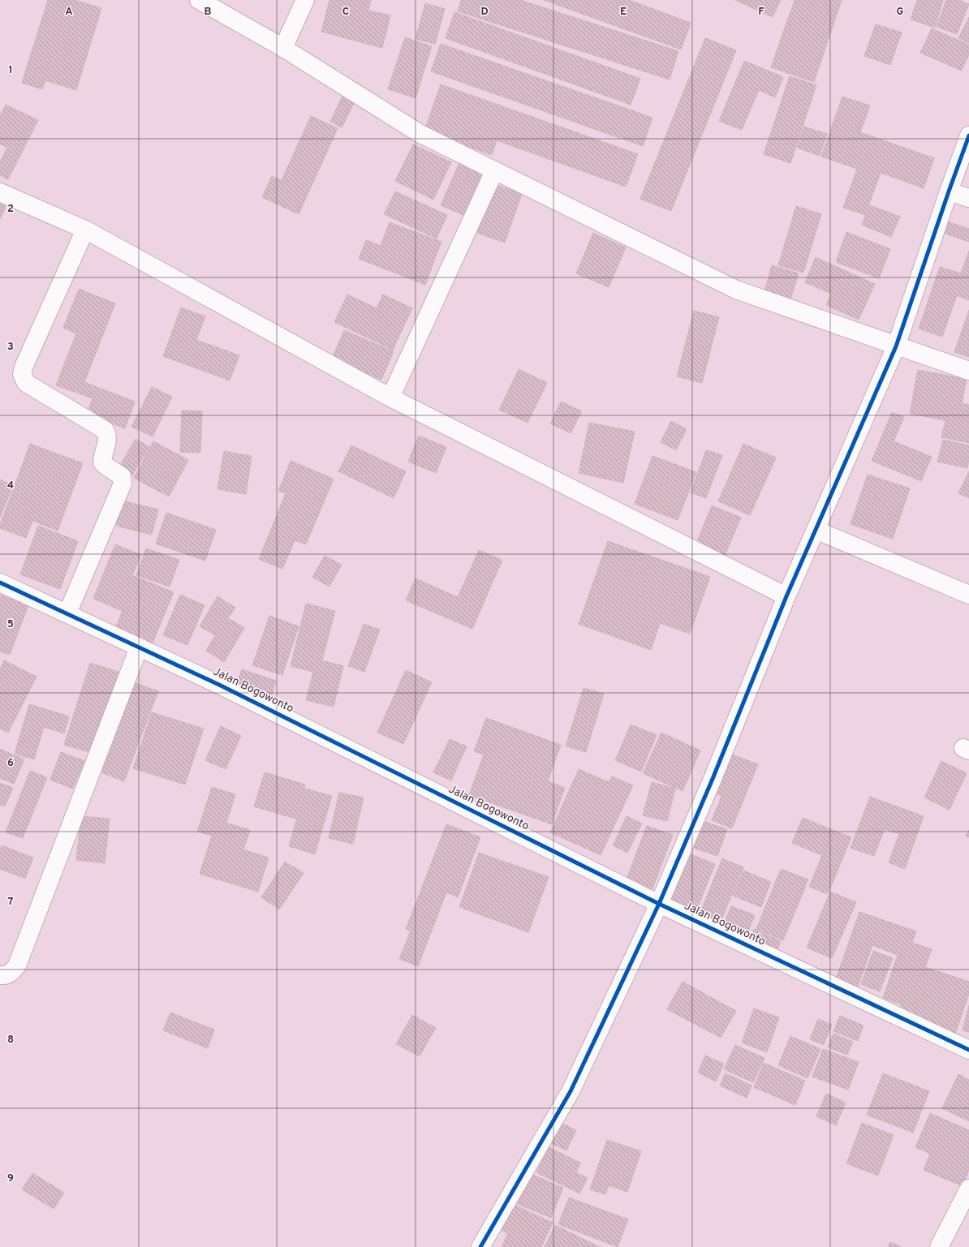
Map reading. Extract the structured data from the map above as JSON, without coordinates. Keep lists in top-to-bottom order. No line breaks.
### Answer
{"streets":{"street":["Jalan Bogowonto"]},"grid":{"columns":["A","B","C","D","E","F","G"],"rows":["1","2","3","4","5","6","7","8","9"]}}
